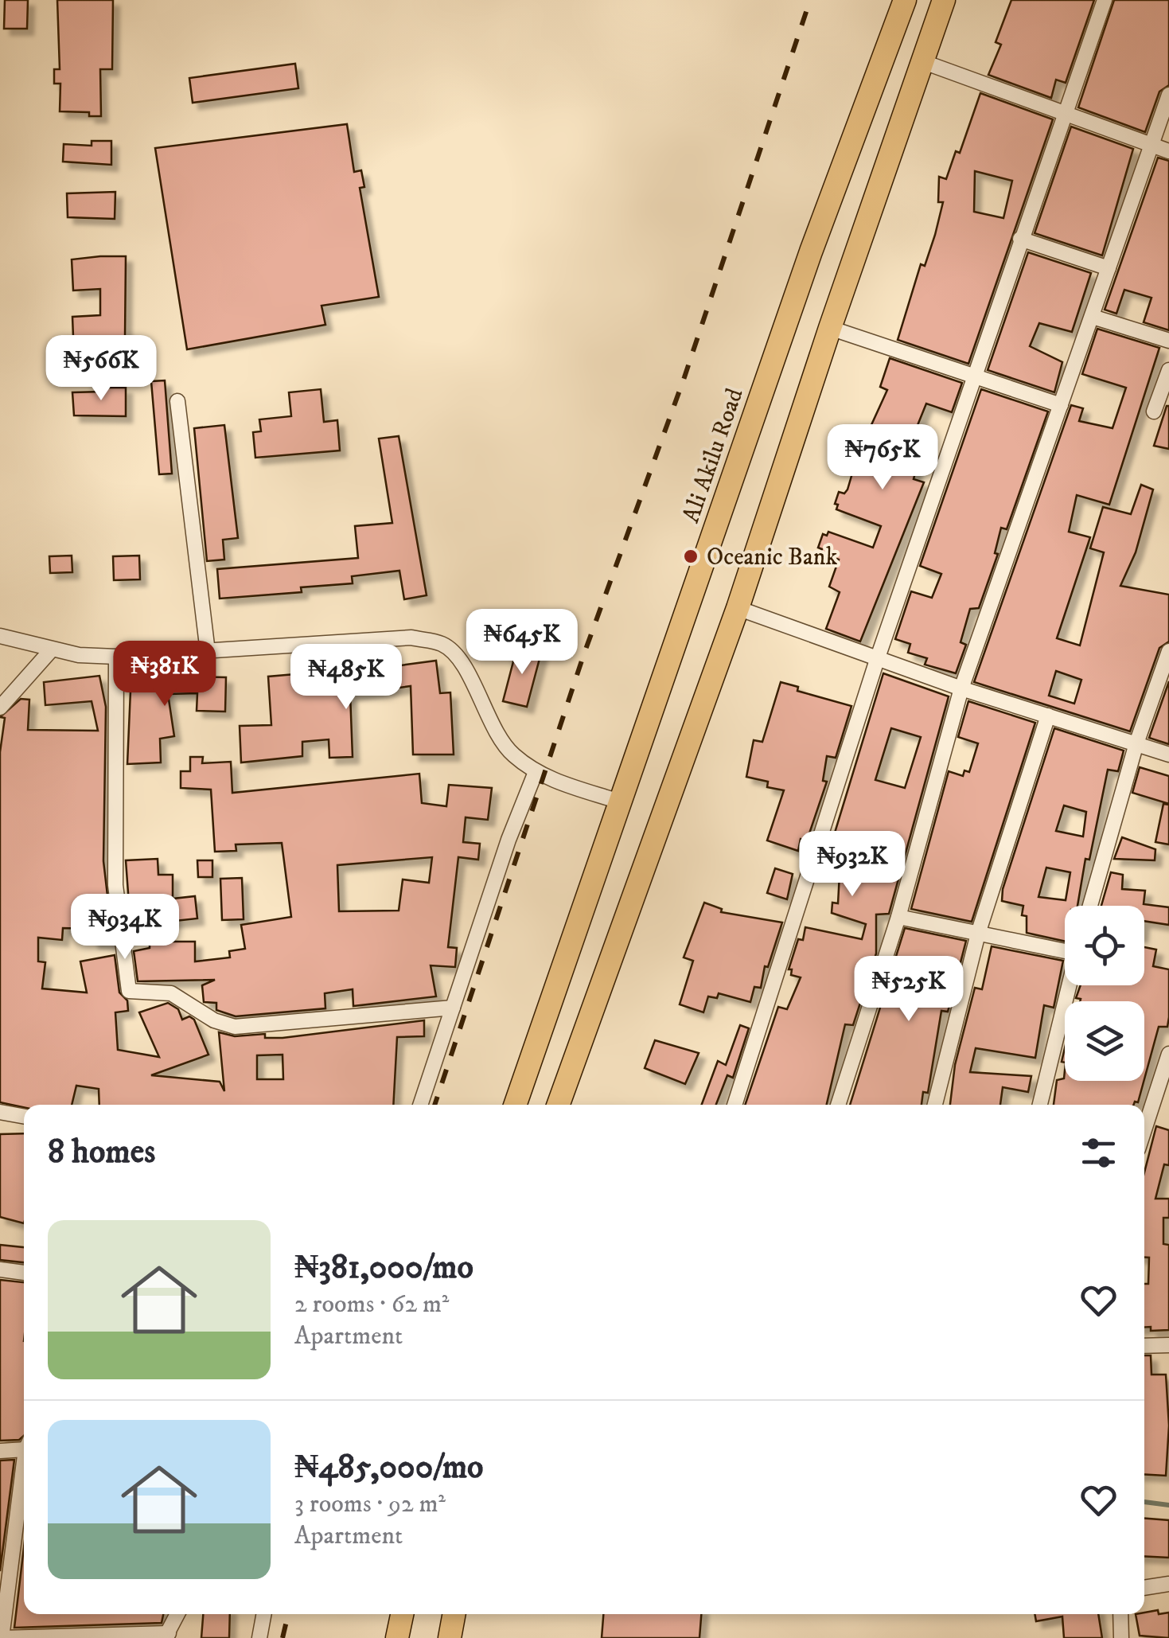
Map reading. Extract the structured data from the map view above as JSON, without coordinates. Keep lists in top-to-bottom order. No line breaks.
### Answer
{"streets":{"main road":["Ali Akilu Road"]},"places":["Oceanic Bank"],"page":{"price":["₦566K","₦765K","₦645K","₦381K","₦485K","₦932K","₦934K","₦525K"],"heading":"8 homes","list":[{"name":"₦381,000/mo","note":"2 rooms · 62 m² · Apartment"},{"name":"₦485,000/mo","note":"3 rooms · 92 m² · Apartment"}]}}
